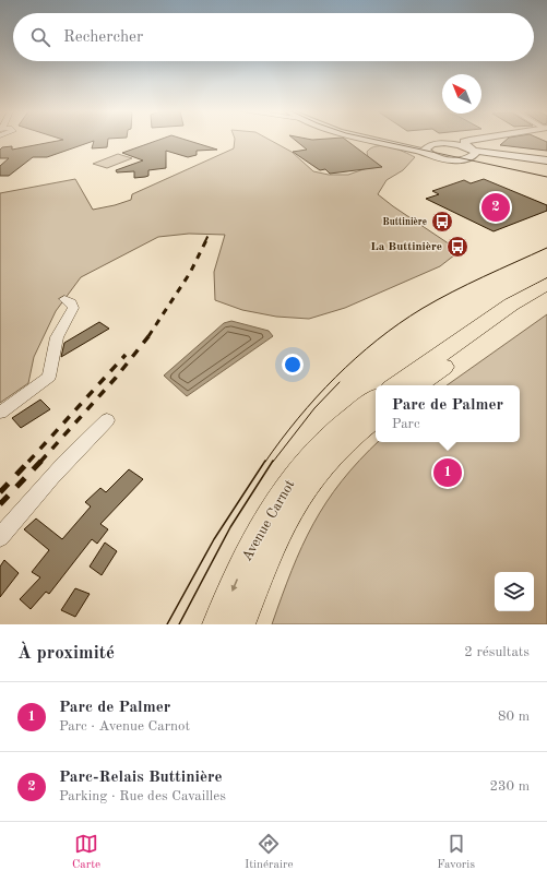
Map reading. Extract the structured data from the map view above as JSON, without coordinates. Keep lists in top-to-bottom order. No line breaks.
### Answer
{"streets":{"main road":["Avenue Carnot"]},"places":{"bus stop":["Buttinière","La Buttinière"]},"north":"top left","page":{"search":"Rechercher","pins":["2","1"],"popup":["Parc de Palmer","Parc"],"heading":["À proximité","2 résultats"],"list":[{"mark":"1","name":"Parc de Palmer","note":"Parc · Avenue Carnot","value":"80 m"},{"mark":"2","name":"Parc-Relais Buttinière","note":"Parking · Rue des Cavailles","value":"230 m"}],"nav":["Carte","Itinéraire","Favoris"]}}
